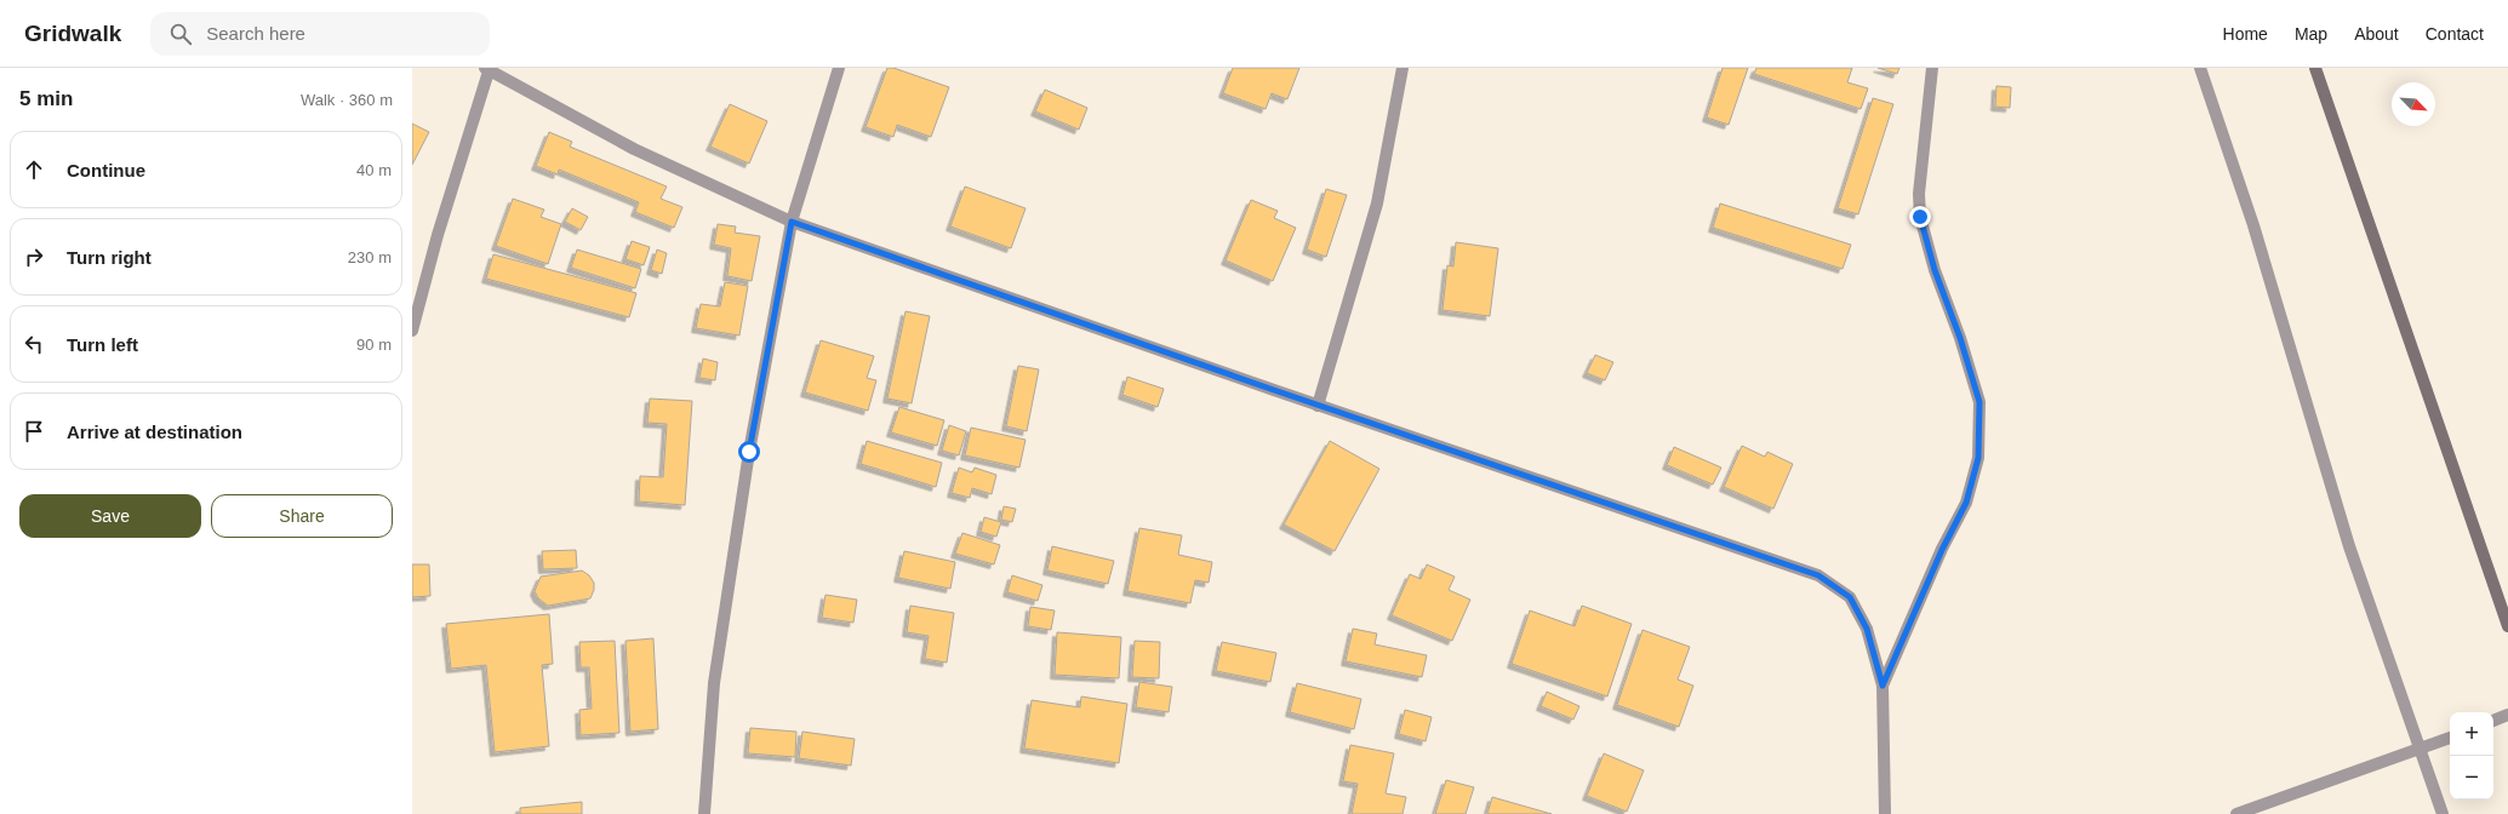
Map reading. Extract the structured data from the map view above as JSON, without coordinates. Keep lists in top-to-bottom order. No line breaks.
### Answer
{"north":"bottom right","page":{"header":"Gridwalk","search":"Search here","nav":["Home","Map","About","Contact"],"heading":["5 min","Walk · 360 m"],"list":[["Continue","40 m"],["Turn right","230 m"],["Turn left","90 m"],"Arrive at destination"],"buttons":["Save","Share"],"map_buttons":["+","−"]}}
